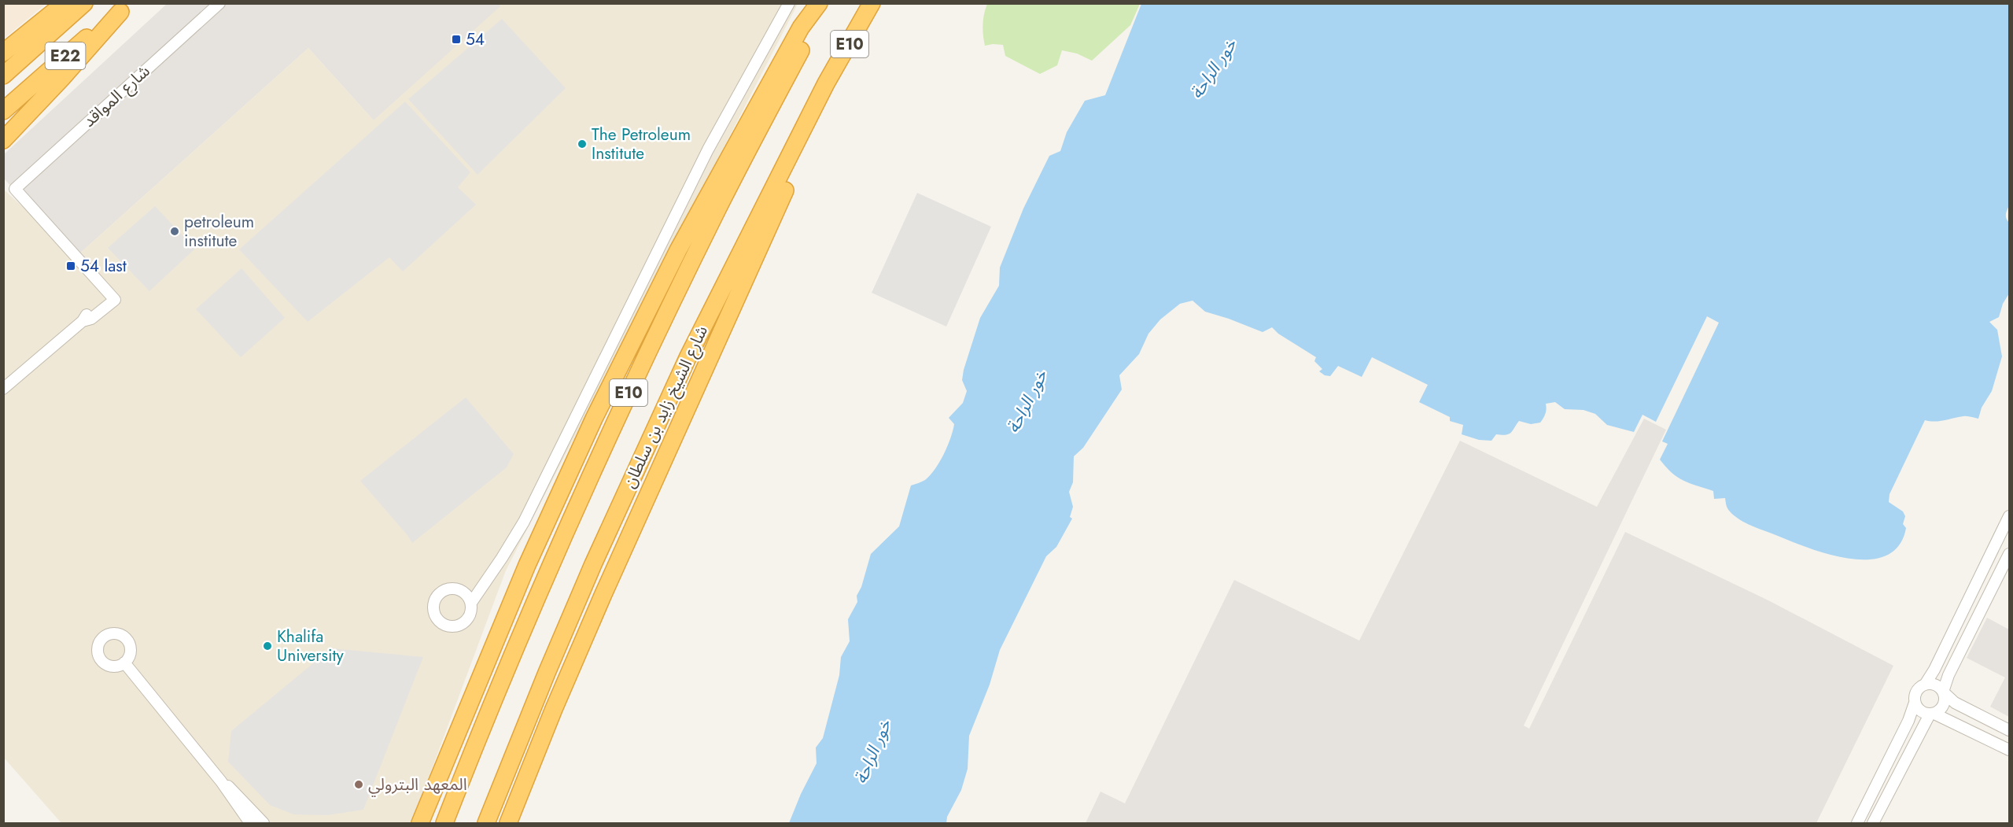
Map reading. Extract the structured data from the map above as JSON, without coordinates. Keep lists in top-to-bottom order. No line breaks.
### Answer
{"streets":{"highway":["E10","E22","شارع الشيخ زايد بن سلطان"],"street":["شارع المواقد"]},"water":["خور الراحة"],"places":{"transit":["54","54 last"],"other":["The Petroleum Institute","petroleum institute","Khalifa University","المعهد البترولي"]}}
